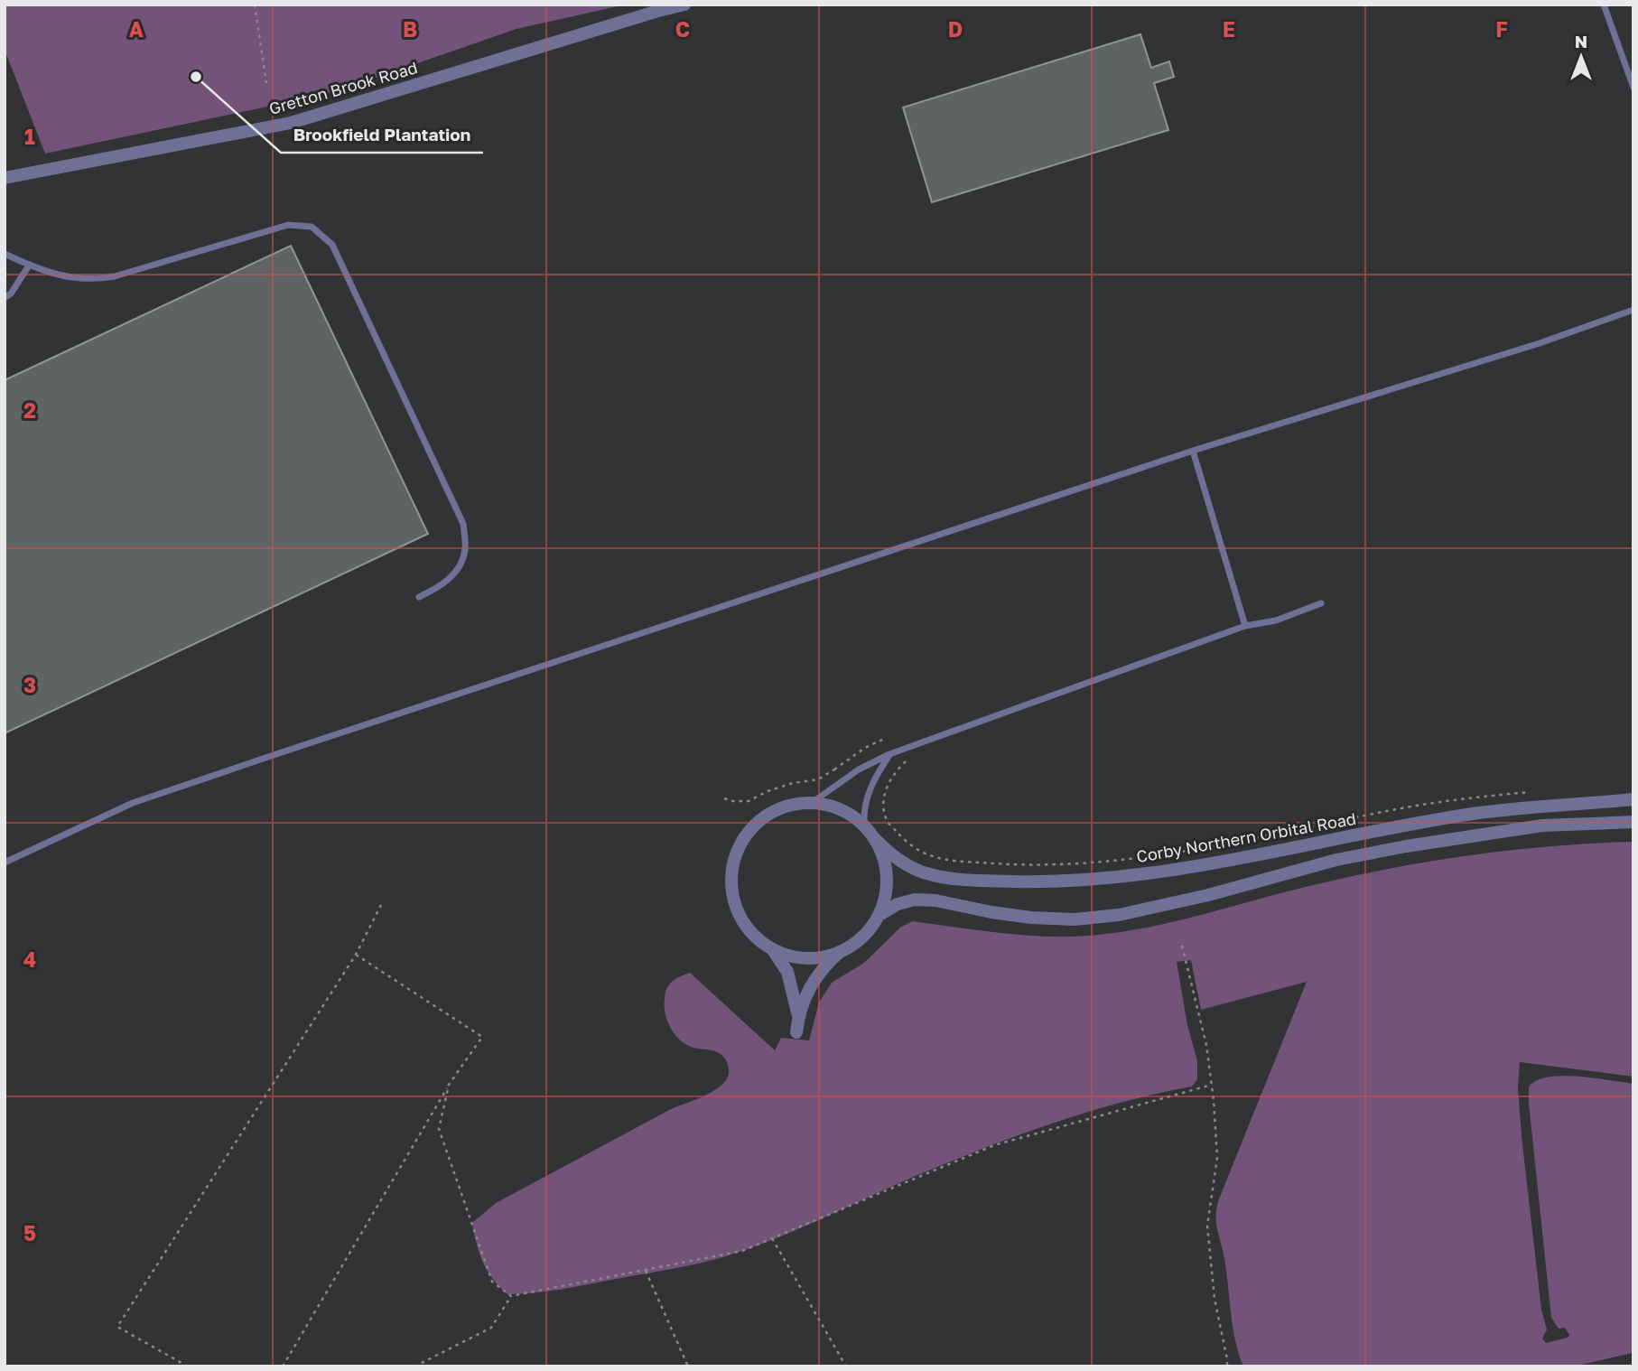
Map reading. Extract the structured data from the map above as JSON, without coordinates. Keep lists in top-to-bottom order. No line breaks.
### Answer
{"streets":{"street":["Gretton Brook Road","Corby Northern Orbital Road"]},"places":["Brookfield Plantation"],"north":"top","grid":{"columns":["A","B","C","D","E","F"],"rows":["1","2","3","4","5"]}}
